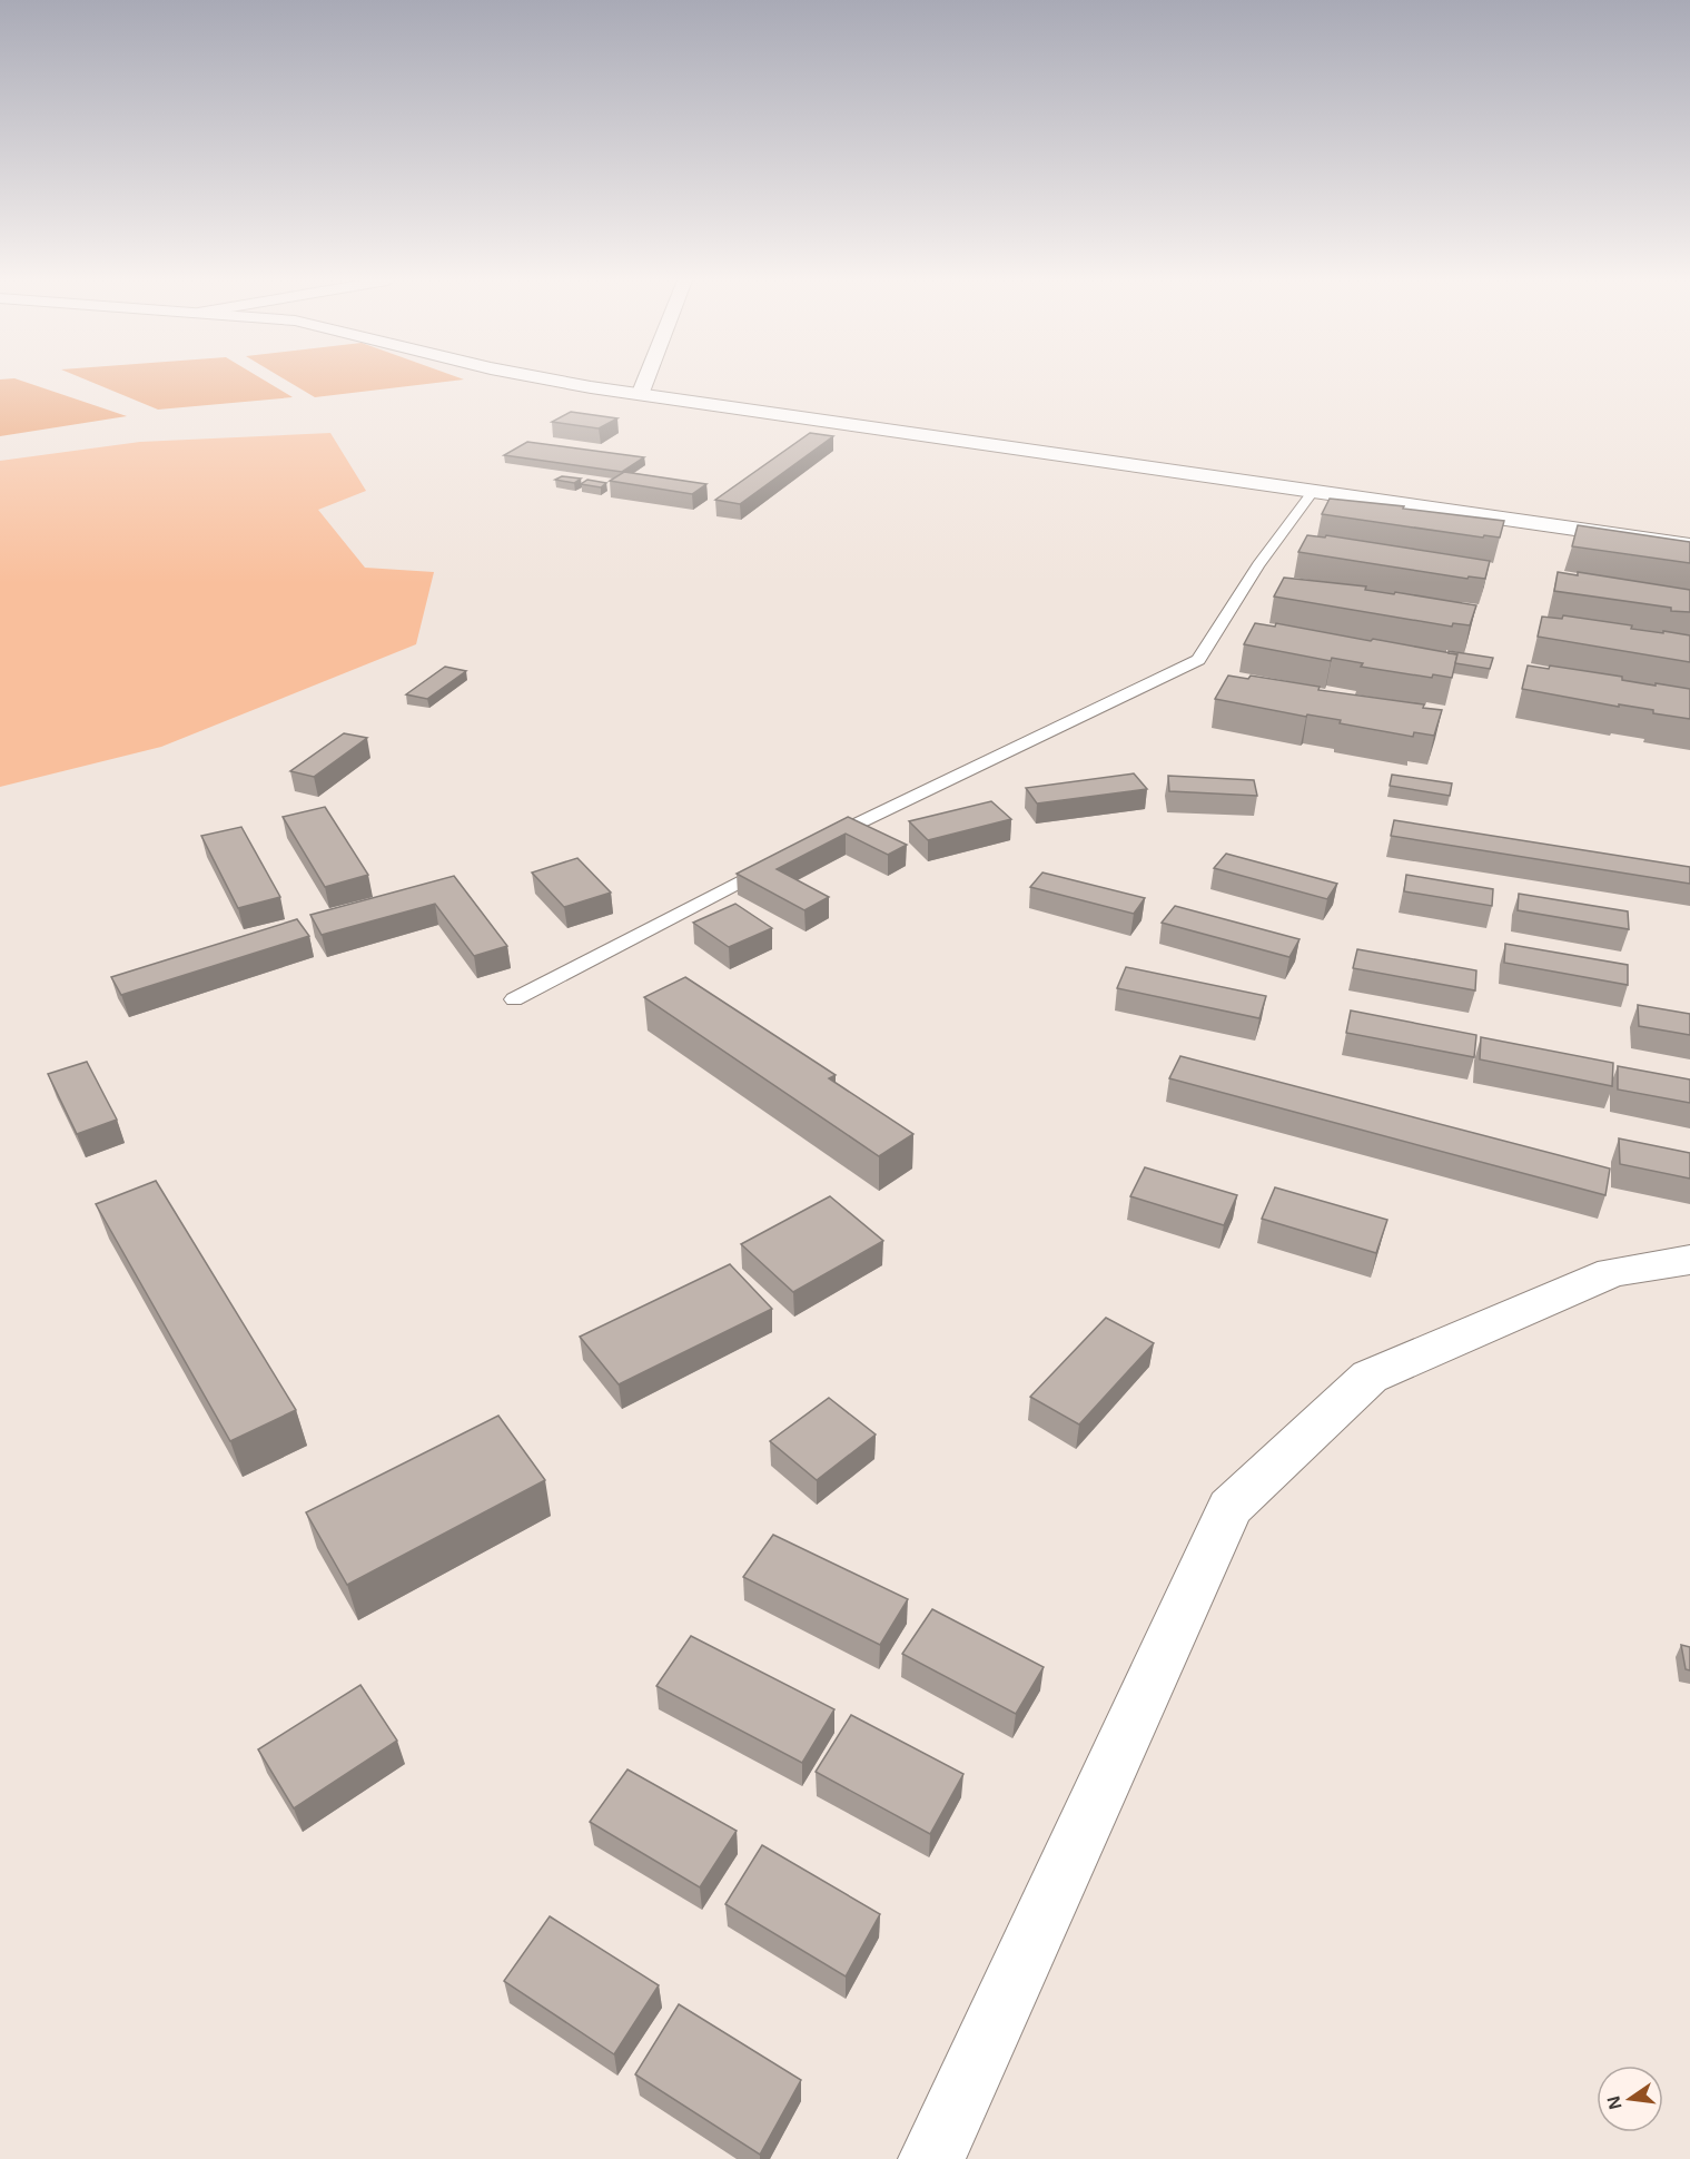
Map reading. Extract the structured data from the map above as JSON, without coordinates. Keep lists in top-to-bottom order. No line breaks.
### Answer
{"north":"left"}
